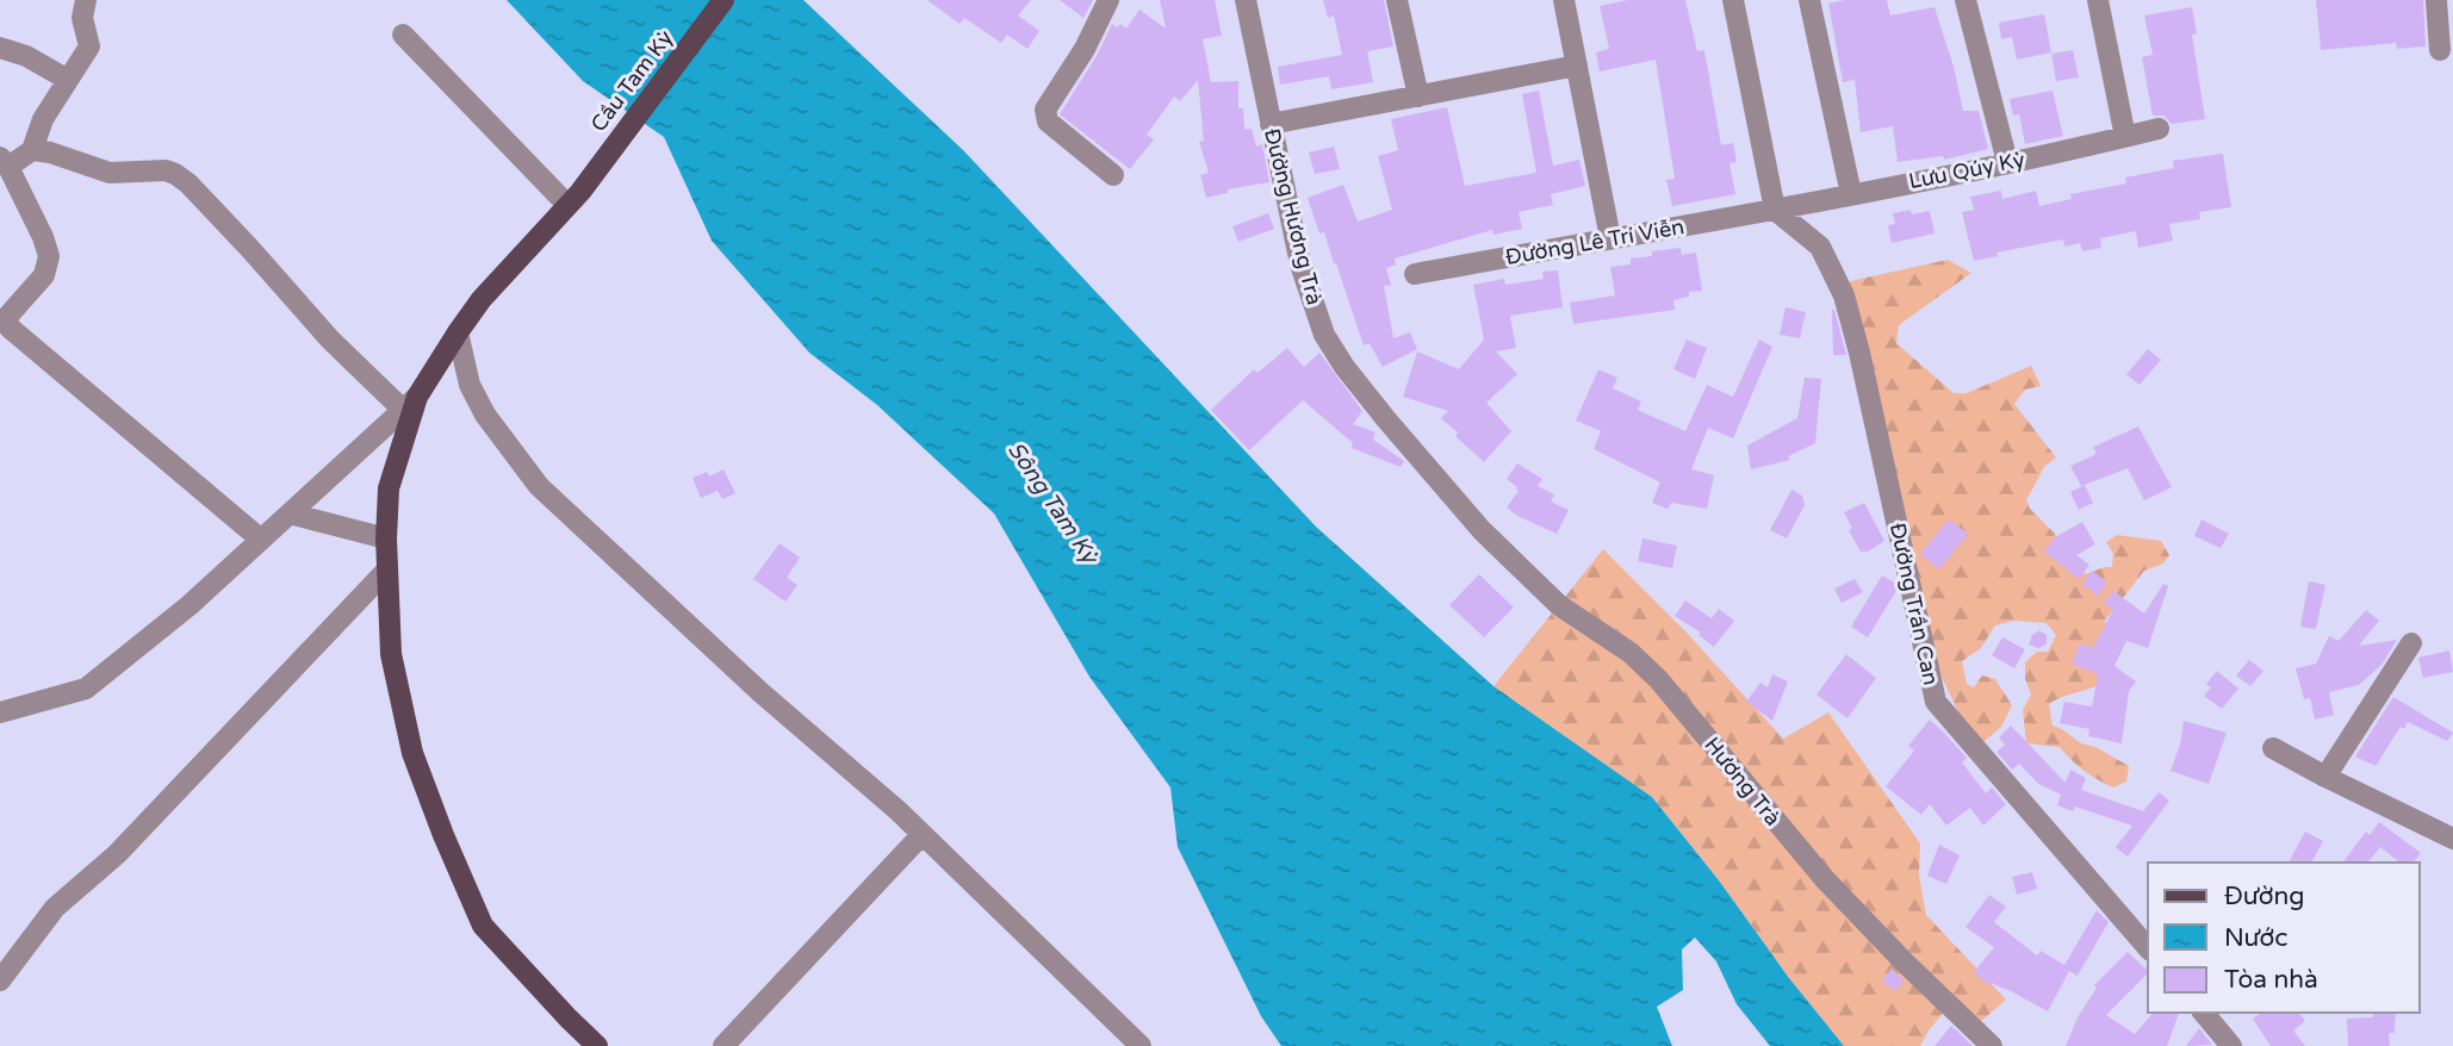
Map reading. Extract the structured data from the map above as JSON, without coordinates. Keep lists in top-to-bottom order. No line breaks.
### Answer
{"streets":{"main road":["Cầu Tam Kỳ"],"street":["Lưu Qúy Kỳ","Đường Hương Trà","Đường Lê Trí Viễn","Đường Trần Can","Hương Trà"]},"crossings":[["Lưu Qúy Kỳ","Đường Lê Trí Viễn"],["Lưu Qúy Kỳ","Đường Trần Can"],["Đường Hương Trà","Hương Trà"],["Đường Lê Trí Viễn","Đường Trần Can"]],"water":["Sông Tam Kỳ"],"legend":["Đường","Nước","Tòa nhà"]}
